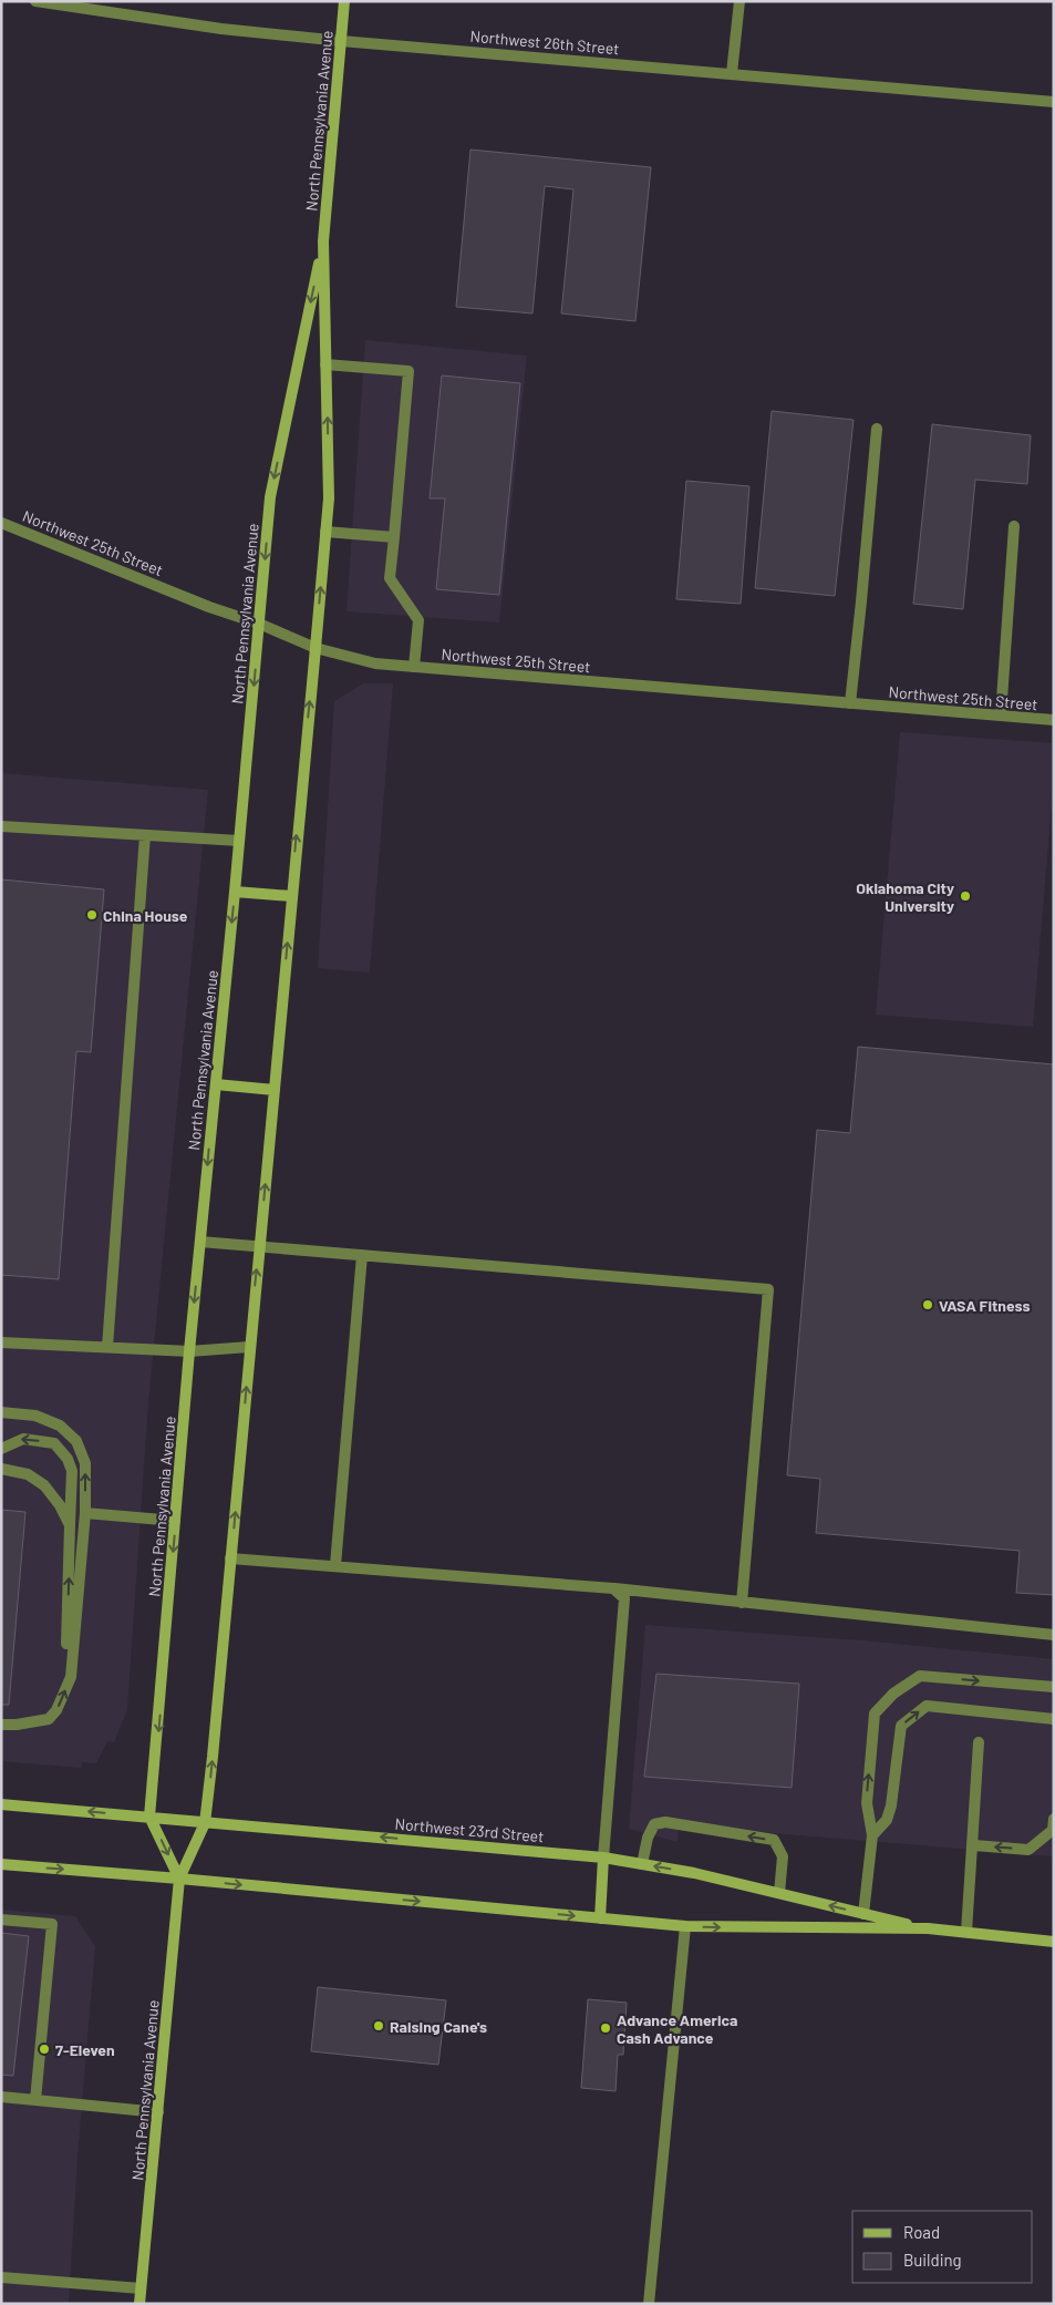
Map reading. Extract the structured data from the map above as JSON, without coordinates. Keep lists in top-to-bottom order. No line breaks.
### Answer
{"streets":{"main road":["North Pennsylvania Avenue","Northwest 23rd Street"],"street":["Northwest 26th Street","Northwest 25th Street"]},"crossings":[["Northwest 26th Street","North Pennsylvania Avenue"],["North Pennsylvania Avenue","Northwest 25th Street"],["North Pennsylvania Avenue","Northwest 23rd Street"]],"places":["Oklahoma City University","China House","VASA Fitness","Raising Cane's","Advance America Cash Advance","7-Eleven"],"legend":["Road","Building"]}
